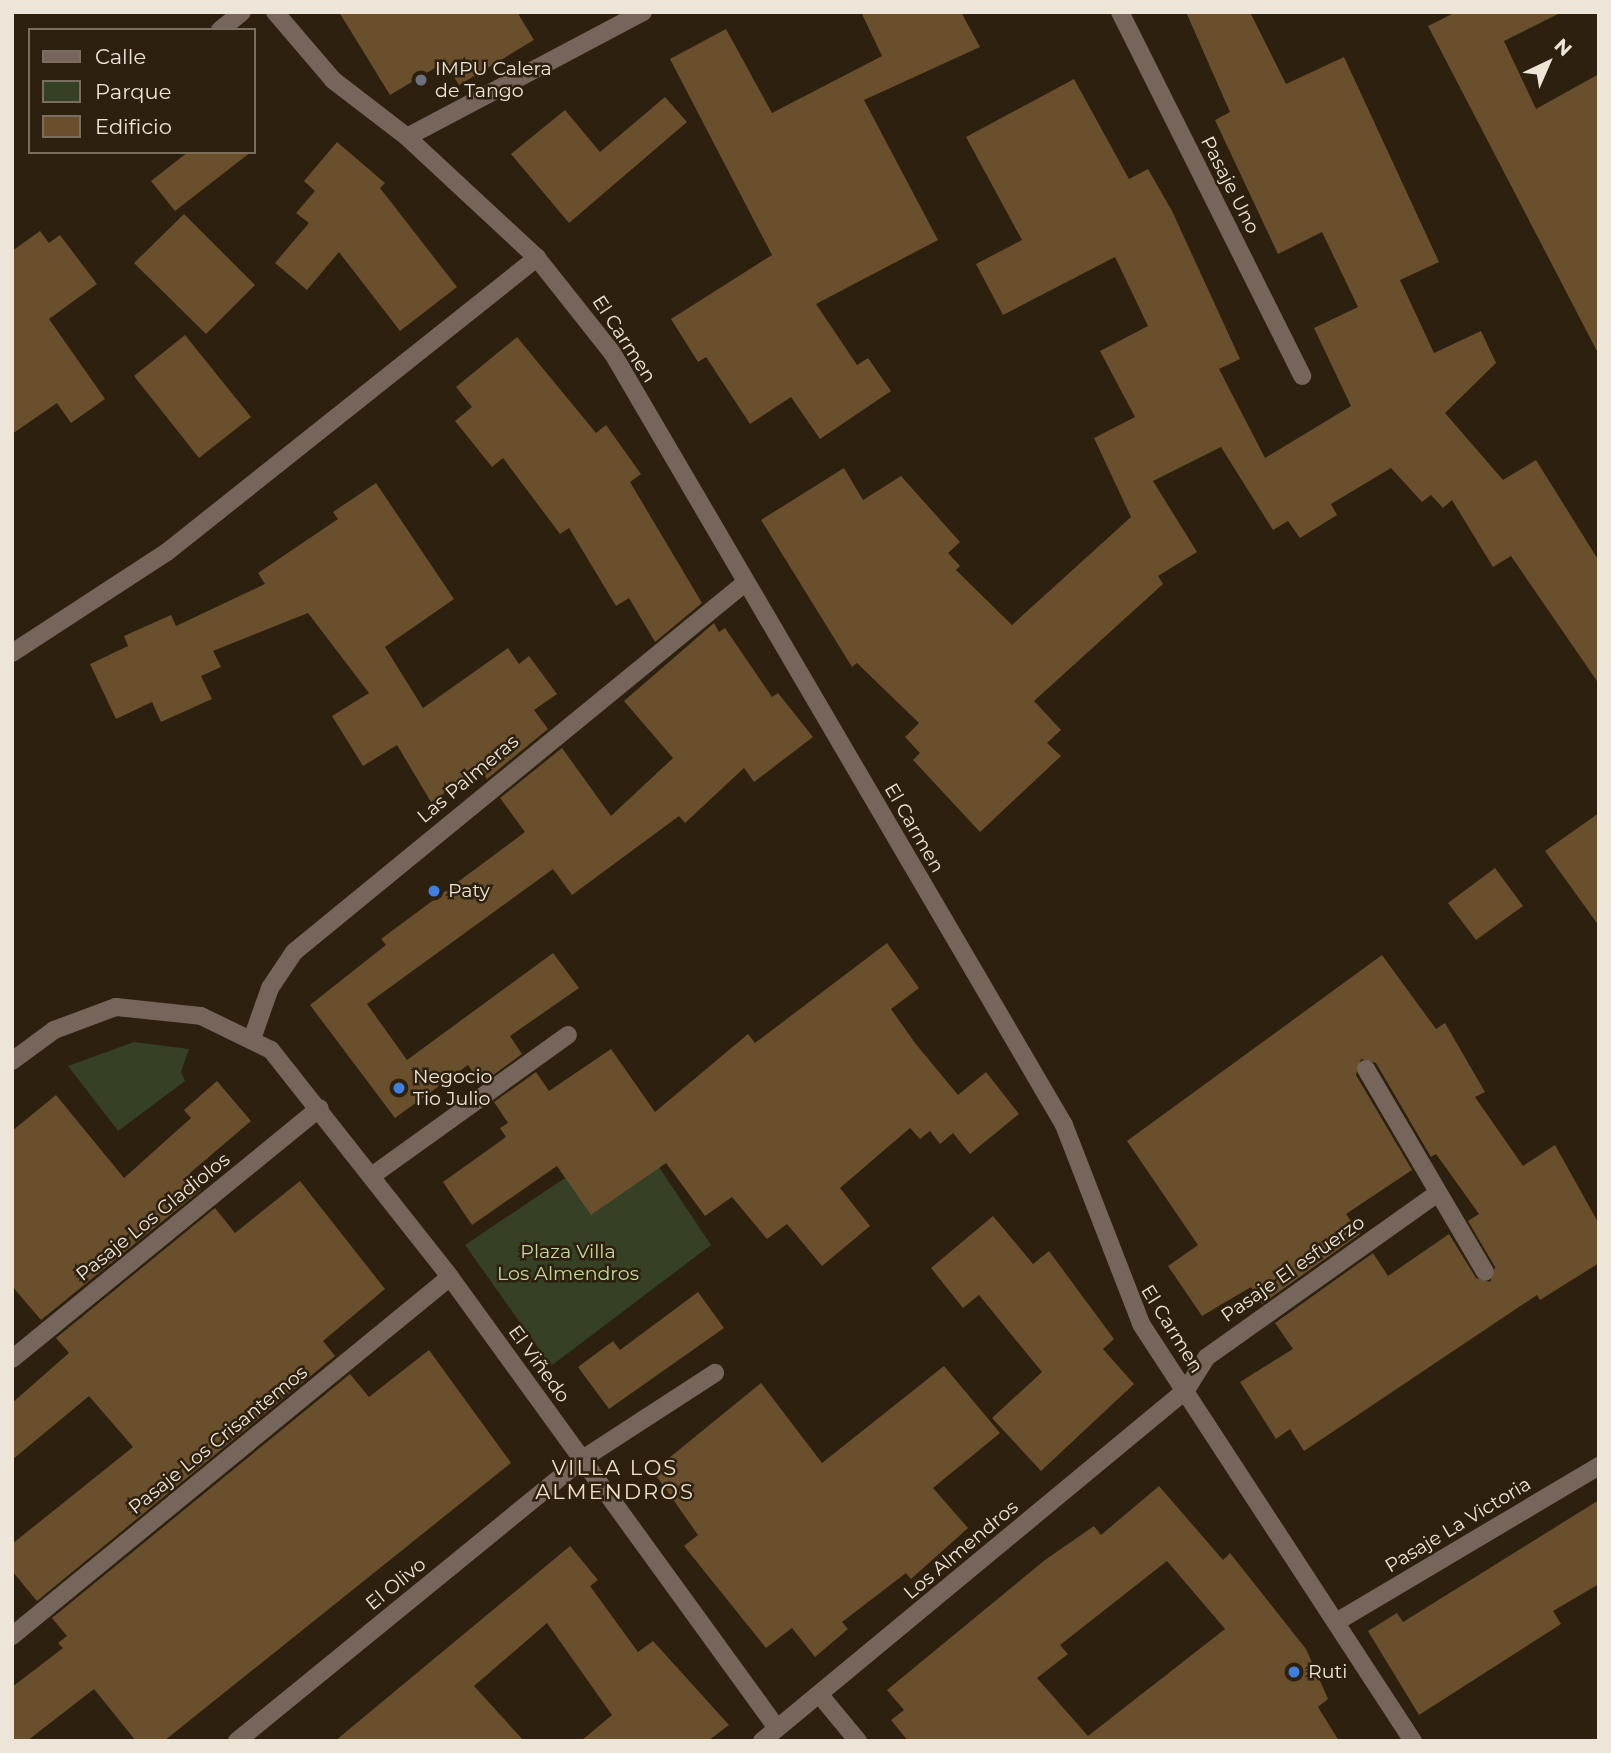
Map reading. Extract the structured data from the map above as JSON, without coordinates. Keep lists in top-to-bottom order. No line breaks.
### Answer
{"streets":{"street":["Pasaje Uno","El Carmen","Las Palmeras","Pasaje Los Gladiolos","Pasaje El esfuerzo","El Viñedo","Pasaje Los Crisantemos","Pasaje La Victoria","Los Almendros","El Olivo"]},"crossings":[["El Carmen","Las Palmeras"],["El Carmen","Pasaje El esfuerzo"],["El Carmen","Pasaje La Victoria"],["El Carmen","Los Almendros"],["Las Palmeras","El Viñedo"],["Pasaje Los Gladiolos","El Viñedo"],["Pasaje El esfuerzo","Los Almendros"],["El Viñedo","Pasaje Los Crisantemos"],["El Viñedo","Los Almendros"],["El Viñedo","El Olivo"]],"districts":["VILLA LOS ALMENDROS"],"parks":["Plaza Villa Los Almendros"],"places":["IMPU Calera de Tango","Paty","Negocio Tio Julio","Ruti"],"legend":["Calle","Parque","Edificio"],"north":"top right"}
